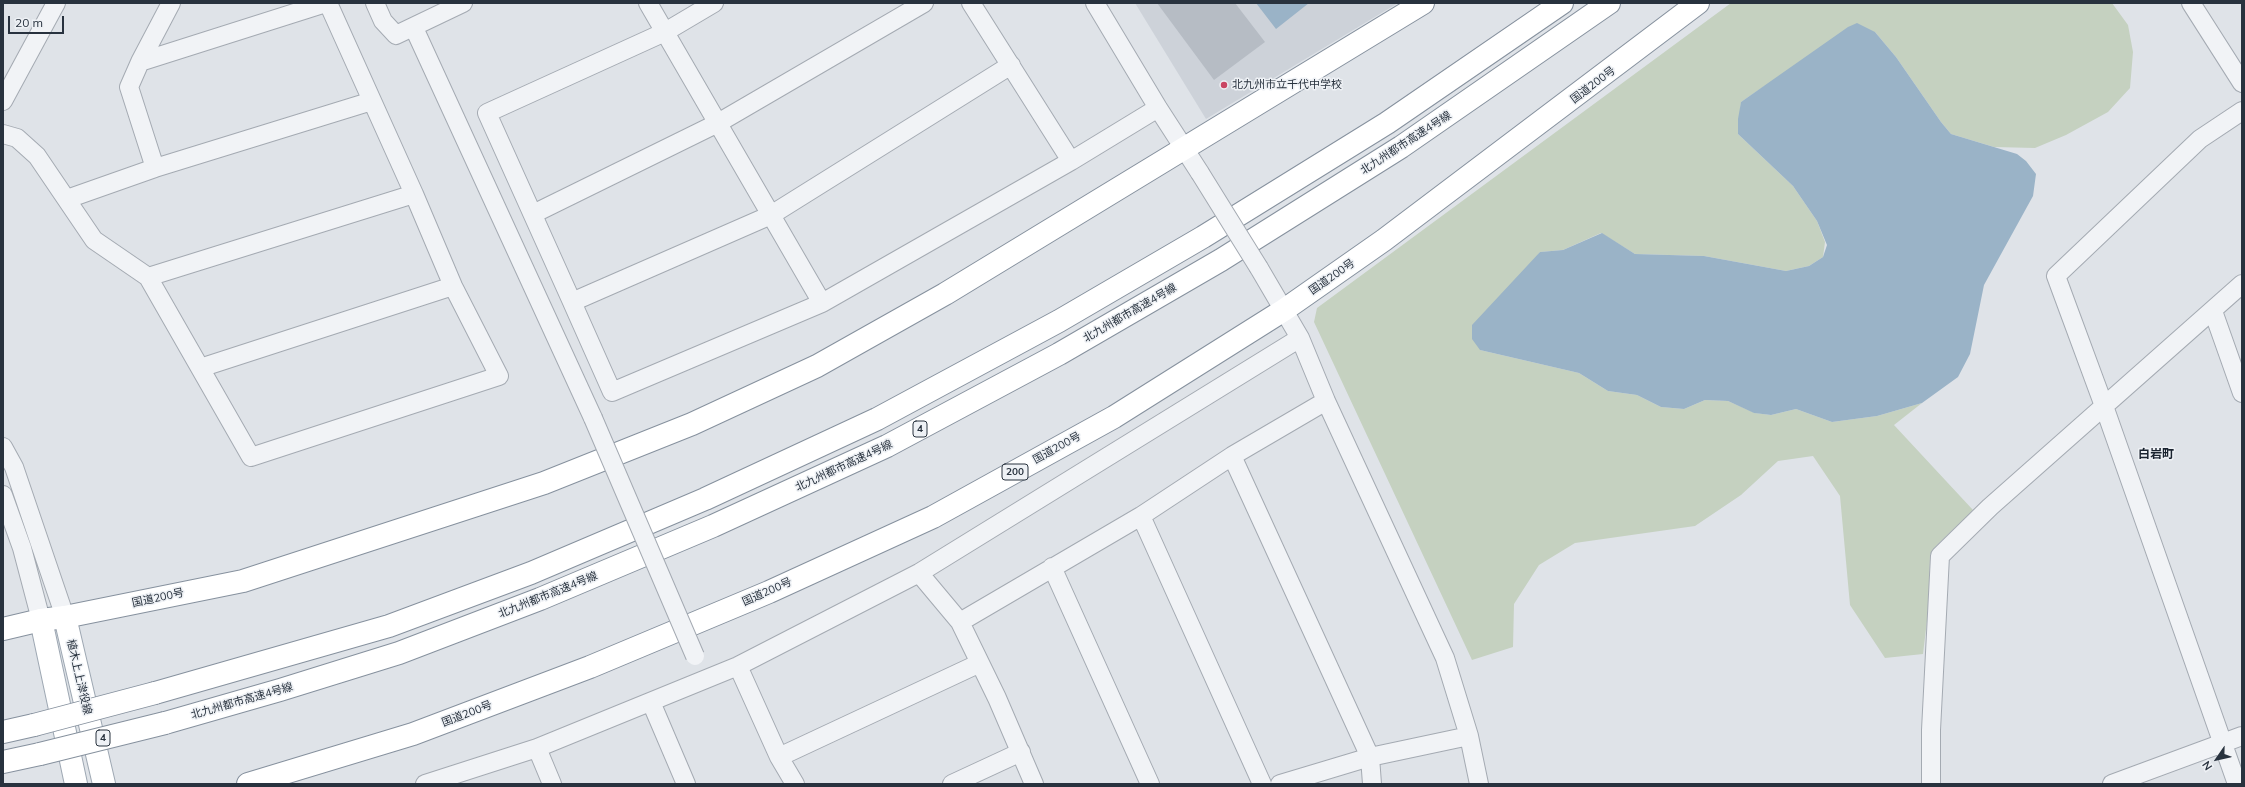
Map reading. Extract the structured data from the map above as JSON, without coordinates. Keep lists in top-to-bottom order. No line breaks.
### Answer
{"streets":{"main road":["国道200号","北九州都市高速4号線","4","200","植木上上津役線"]},"crossings":[["国道200号","植木上上津役線"]],"districts":["白岩町"],"places":["北九州市立千代中学校"],"scale_bar":"20 m","north":"bottom left"}
